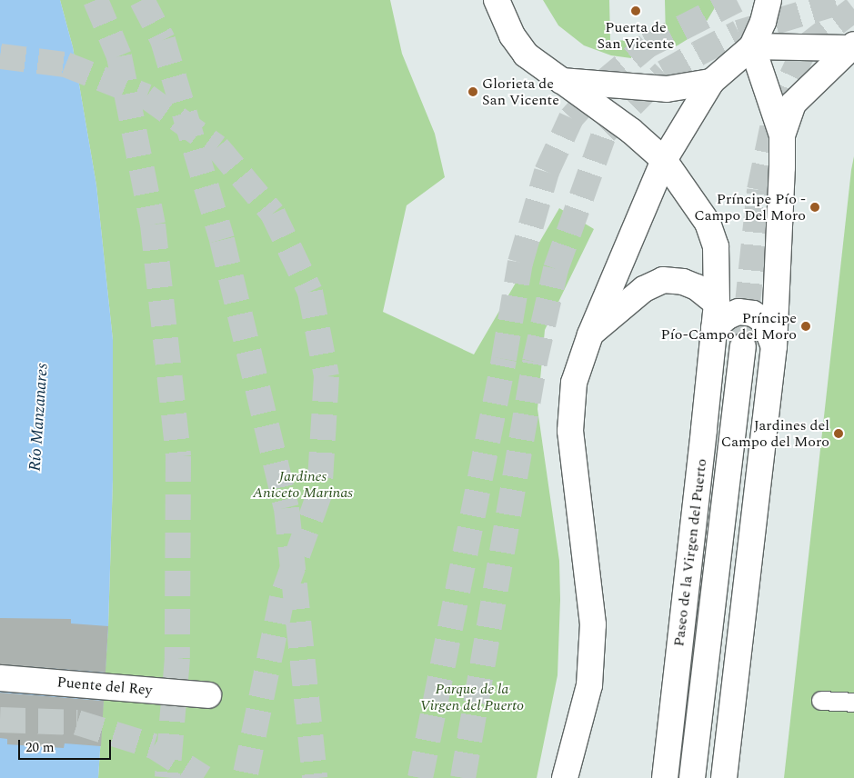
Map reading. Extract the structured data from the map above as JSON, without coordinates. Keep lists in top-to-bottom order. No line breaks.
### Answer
{"streets":{"main road":["Paseo de la Virgen del Puerto","Puente del Rey"]},"water":["Río Manzanares"],"parks":["Jardines Aniceto Marinas","Parque de la Virgen del Puerto"],"places":["Puerta de San Vicente","Glorieta de San Vicente","Príncipe Pío - Campo Del Moro","Príncipe Pío-Campo del Moro","Jardines del Campo del Moro"],"scale_bar":"20 m"}
